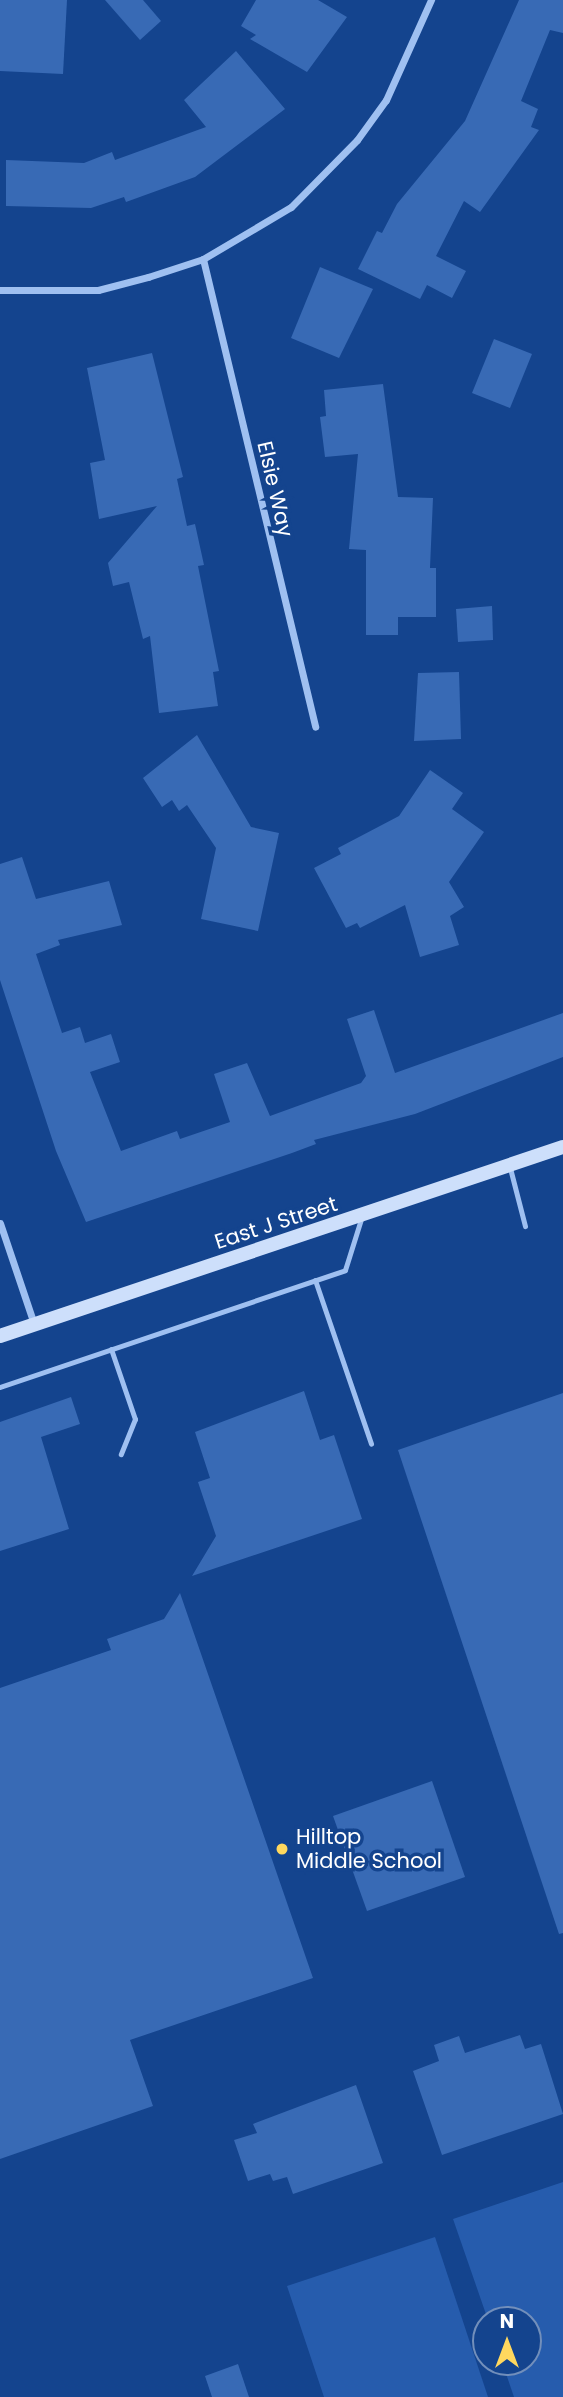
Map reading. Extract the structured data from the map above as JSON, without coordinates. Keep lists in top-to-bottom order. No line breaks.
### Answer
{"streets":{"street":["Elsie Way","East J Street"]},"places":["Hilltop Middle School"],"north":"top"}
